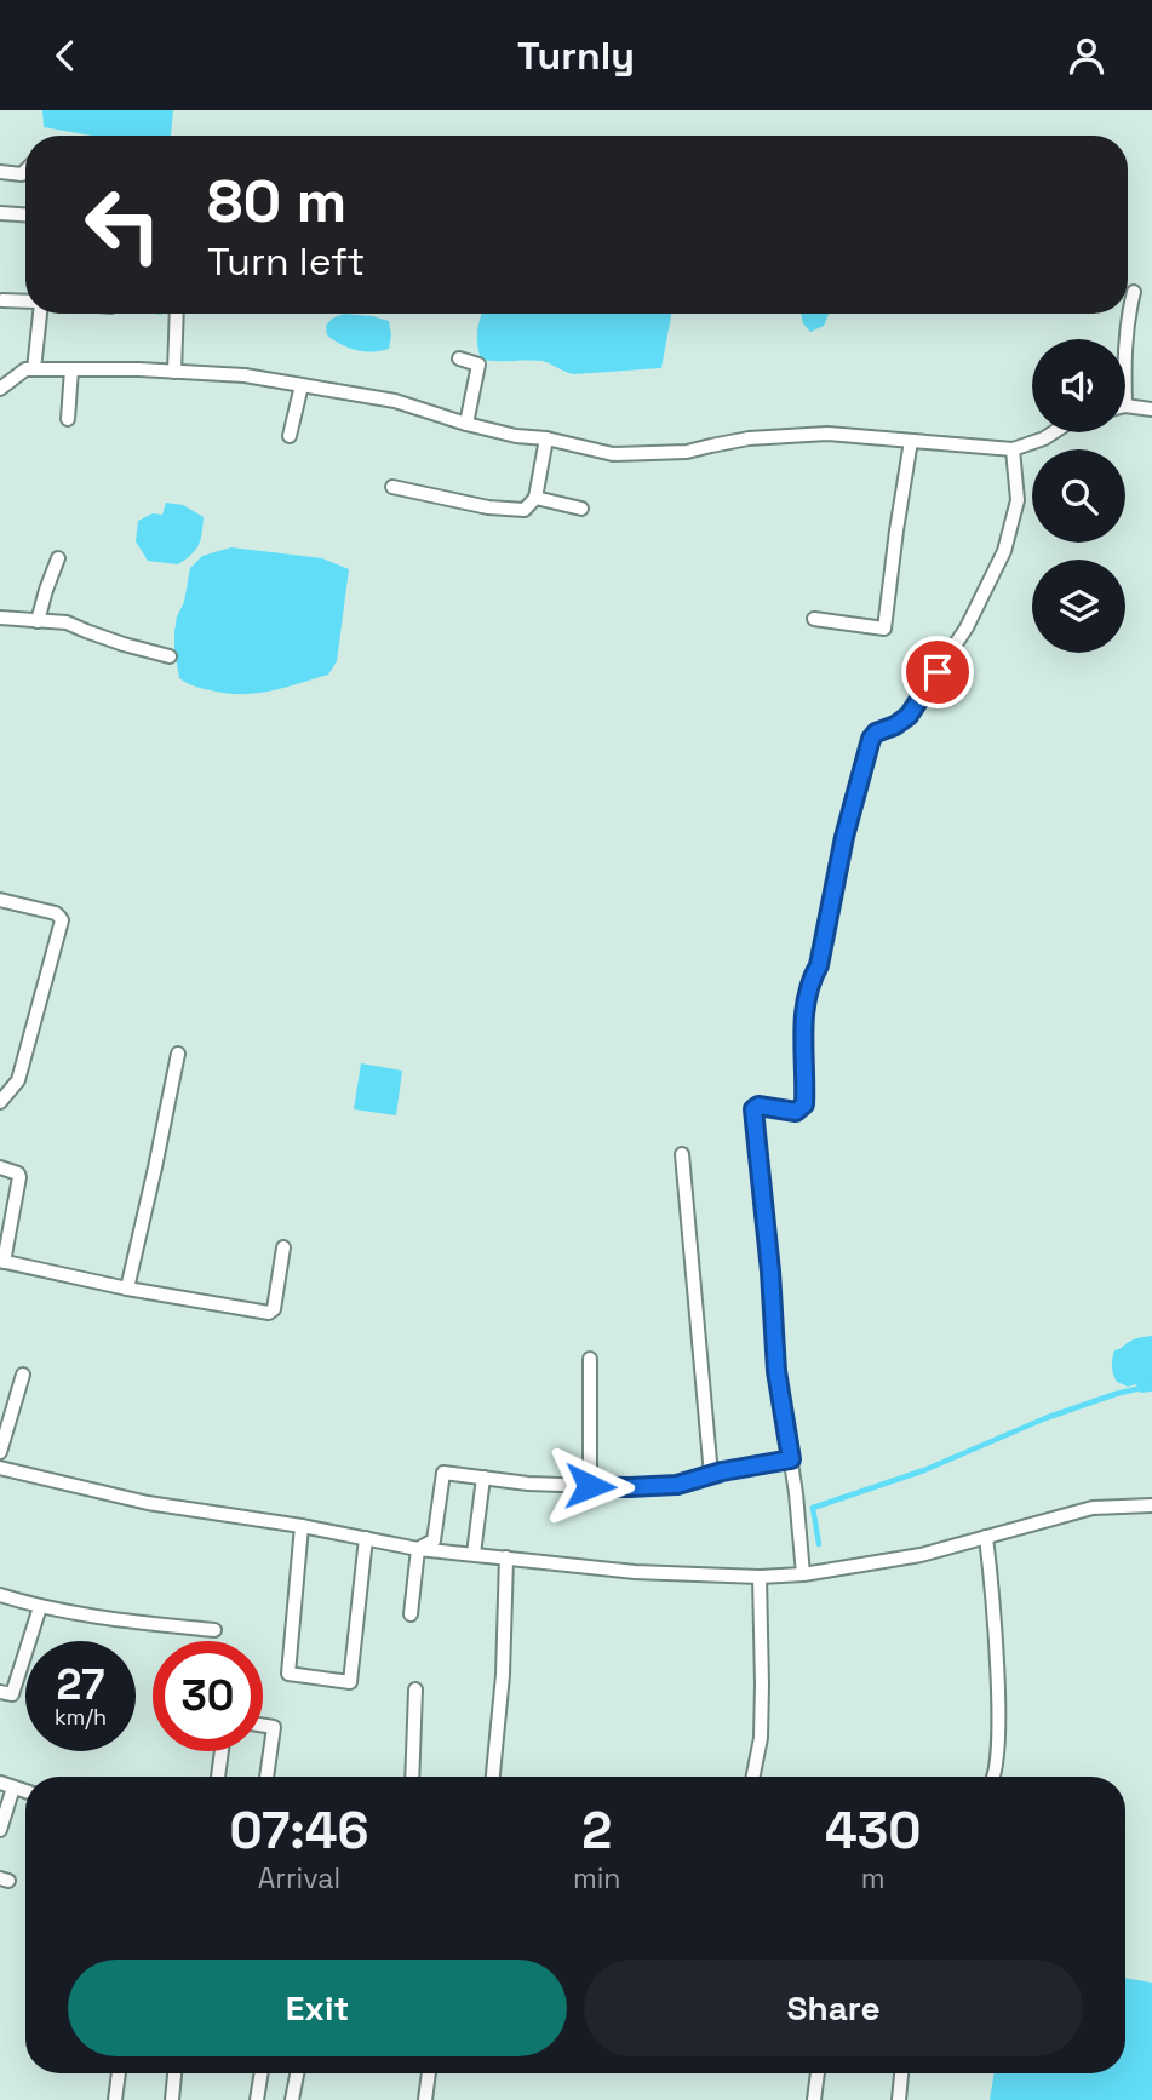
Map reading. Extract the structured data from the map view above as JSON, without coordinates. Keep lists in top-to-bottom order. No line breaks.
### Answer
{"page":{"header":"Turnly","turn":["80 m","Turn left"],"speed":"27 km/h","limit":"30","eta":["07:46","Arrival","2","min","430","m"],"buttons":["Exit","Share"]}}
